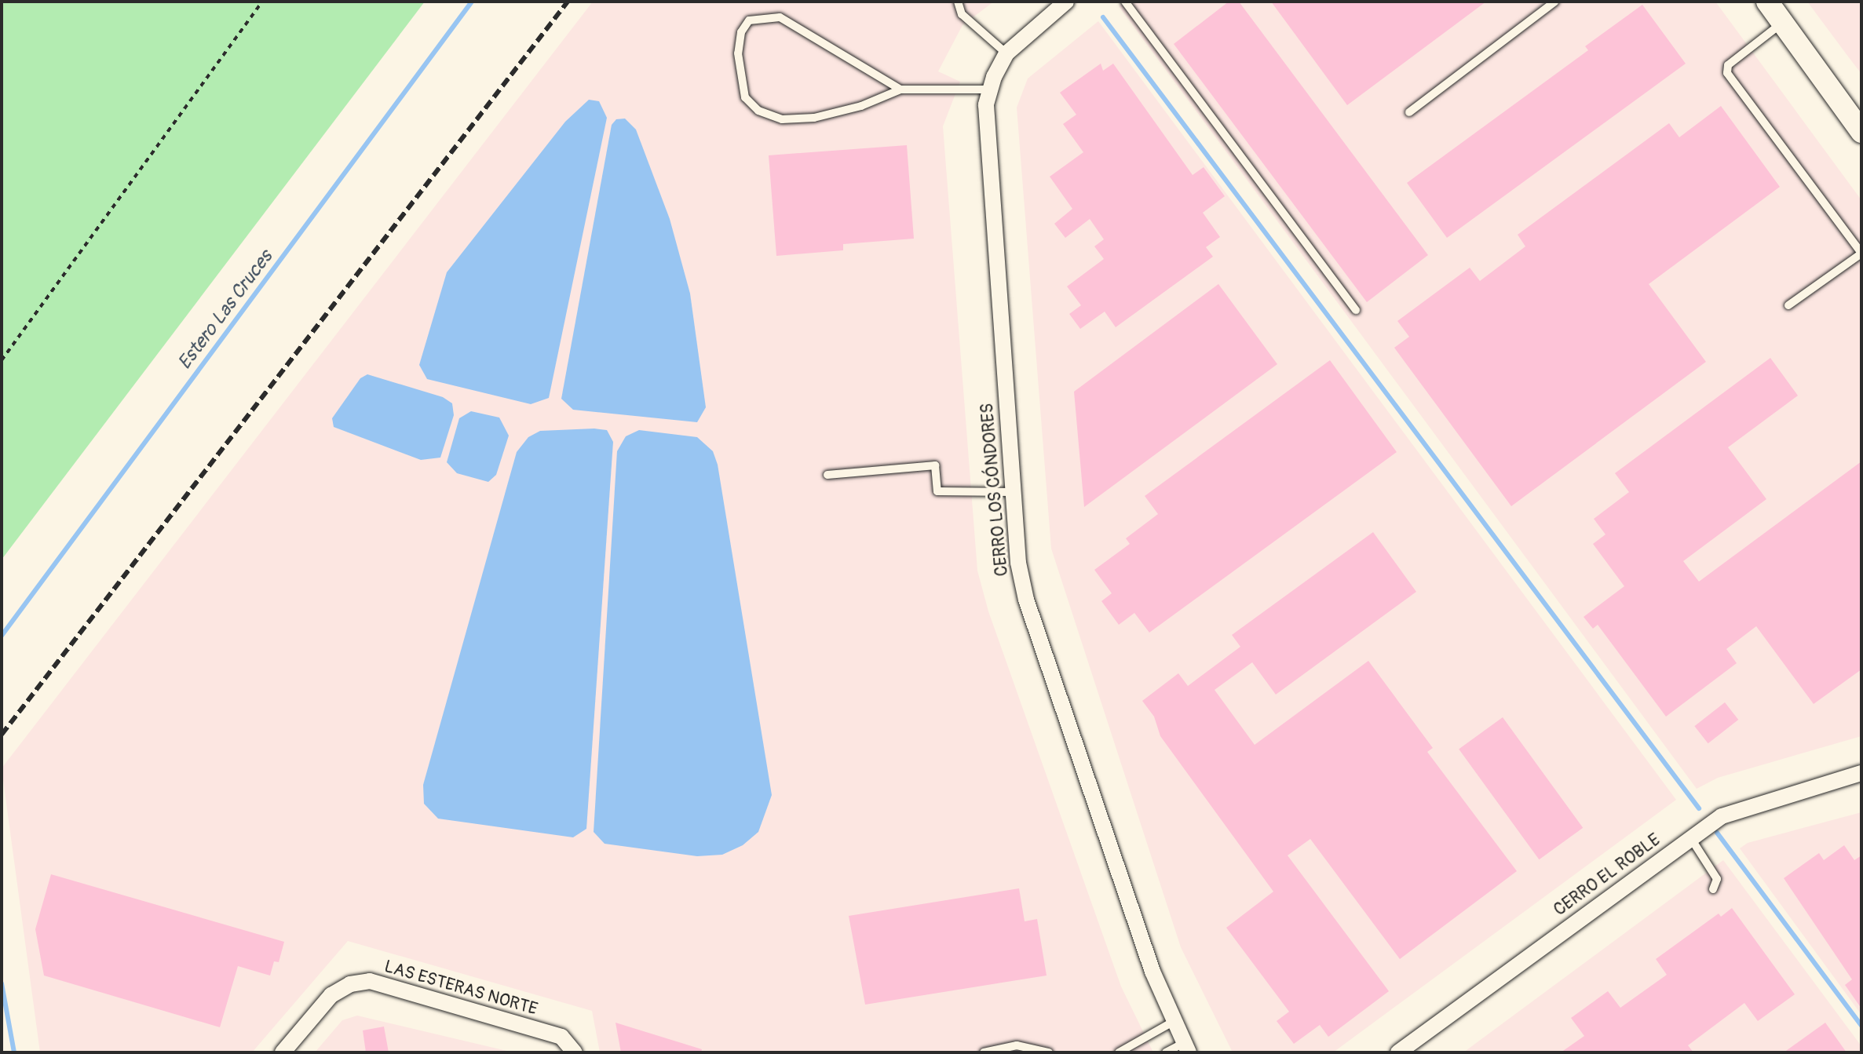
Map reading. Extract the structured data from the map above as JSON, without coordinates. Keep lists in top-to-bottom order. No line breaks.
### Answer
{"streets":{"street":["CERRO LOS CÓNDORES","CERRO EL ROBLE","LAS ESTERAS NORTE"]},"water":["Estero Las Cruces"]}
